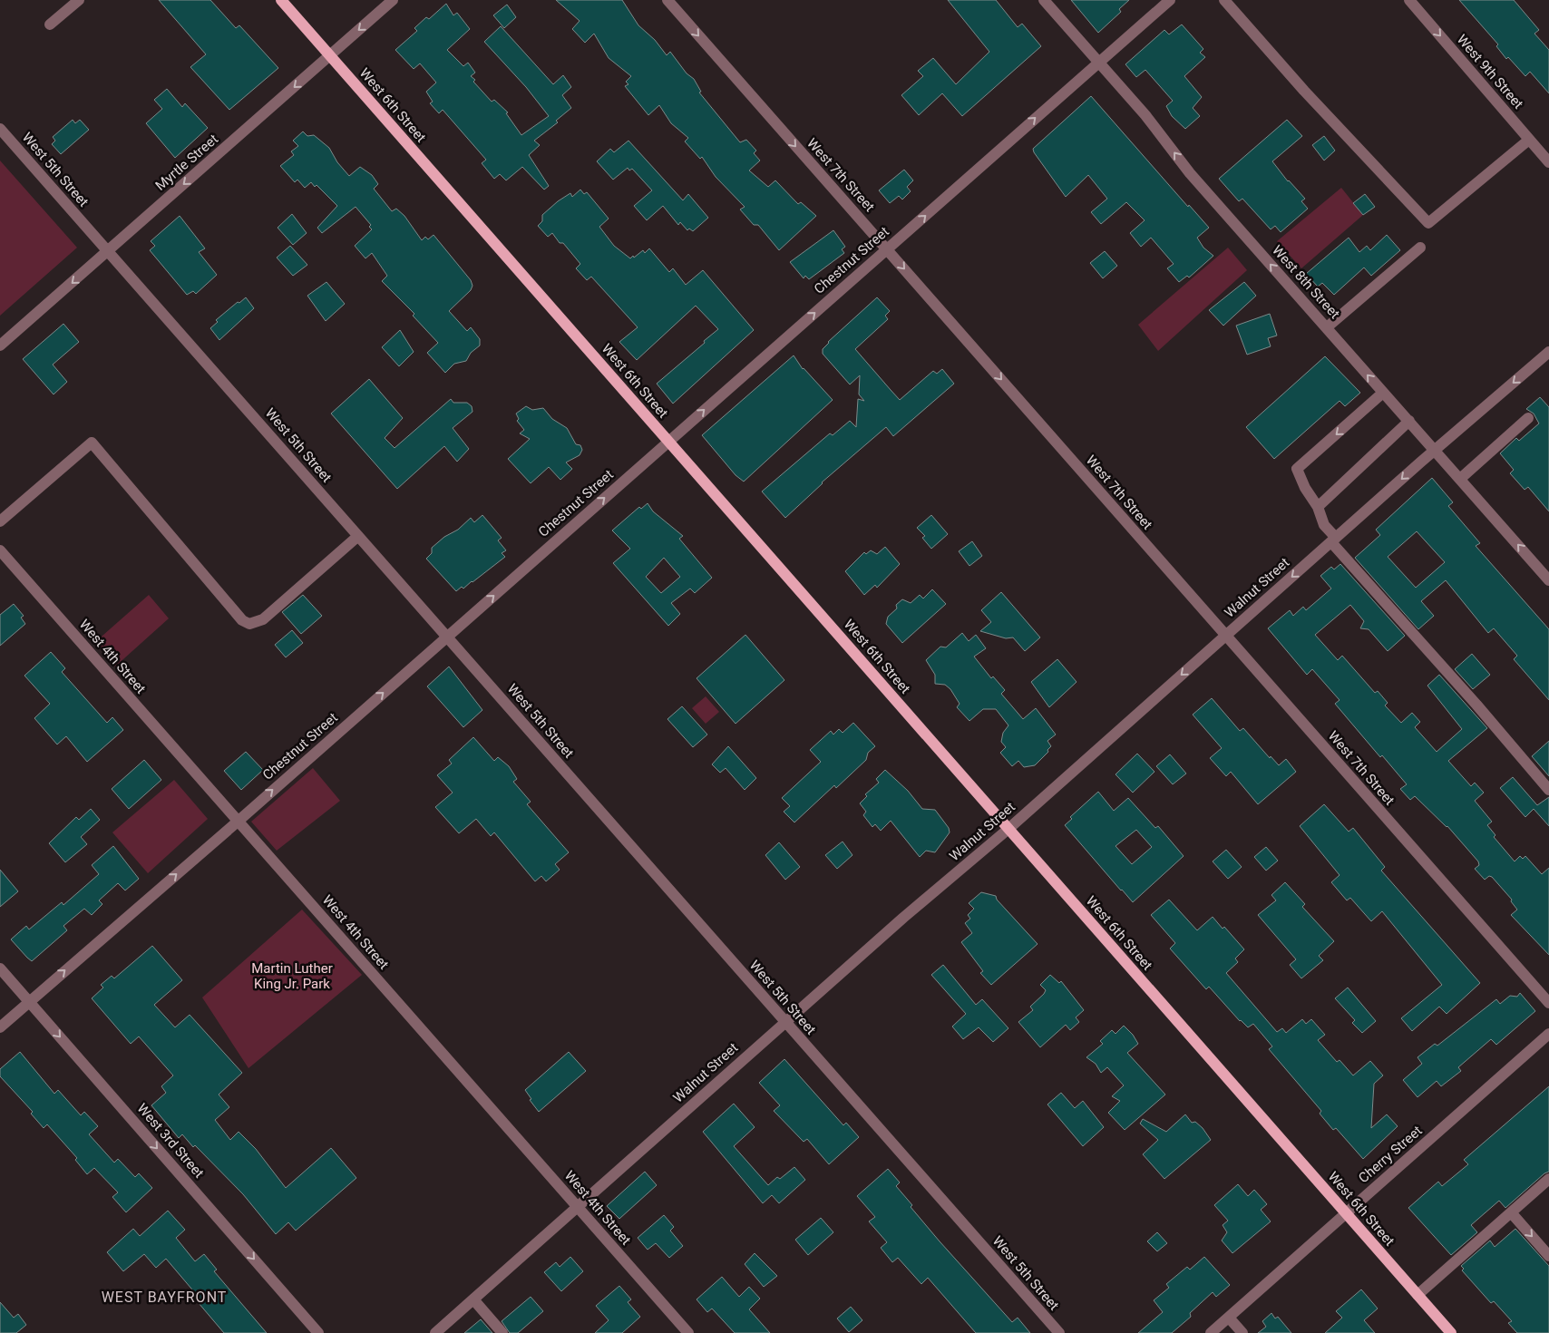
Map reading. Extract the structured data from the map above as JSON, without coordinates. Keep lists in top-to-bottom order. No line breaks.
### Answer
{"streets":{"main road":["West 6th Street"],"street":["West 9th Street","Myrtle Street","West 5th Street","West 7th Street","Chestnut Street","West 8th Street","Walnut Street","West 4th Street","West 3rd Street","Cherry Street"]},"crossings":[["West 6th Street","Myrtle Street"],["West 6th Street","Chestnut Street"],["West 6th Street","Walnut Street"],["West 6th Street","Cherry Street"],["Myrtle Street","West 5th Street"],["West 5th Street","Chestnut Street"],["West 5th Street","Walnut Street"],["West 7th Street","Chestnut Street"],["West 7th Street","Walnut Street"],["Chestnut Street","West 8th Street"],["Chestnut Street","West 4th Street"],["Chestnut Street","West 3rd Street"],["West 8th Street","Walnut Street"],["Walnut Street","West 4th Street"]],"one_way":["West 9th Street","Myrtle Street","West 7th Street","Chestnut Street","West 8th Street","West 3rd Street"],"districts":["WEST BAYFRONT"],"parks":["Martin Luther King Jr. Park"]}
